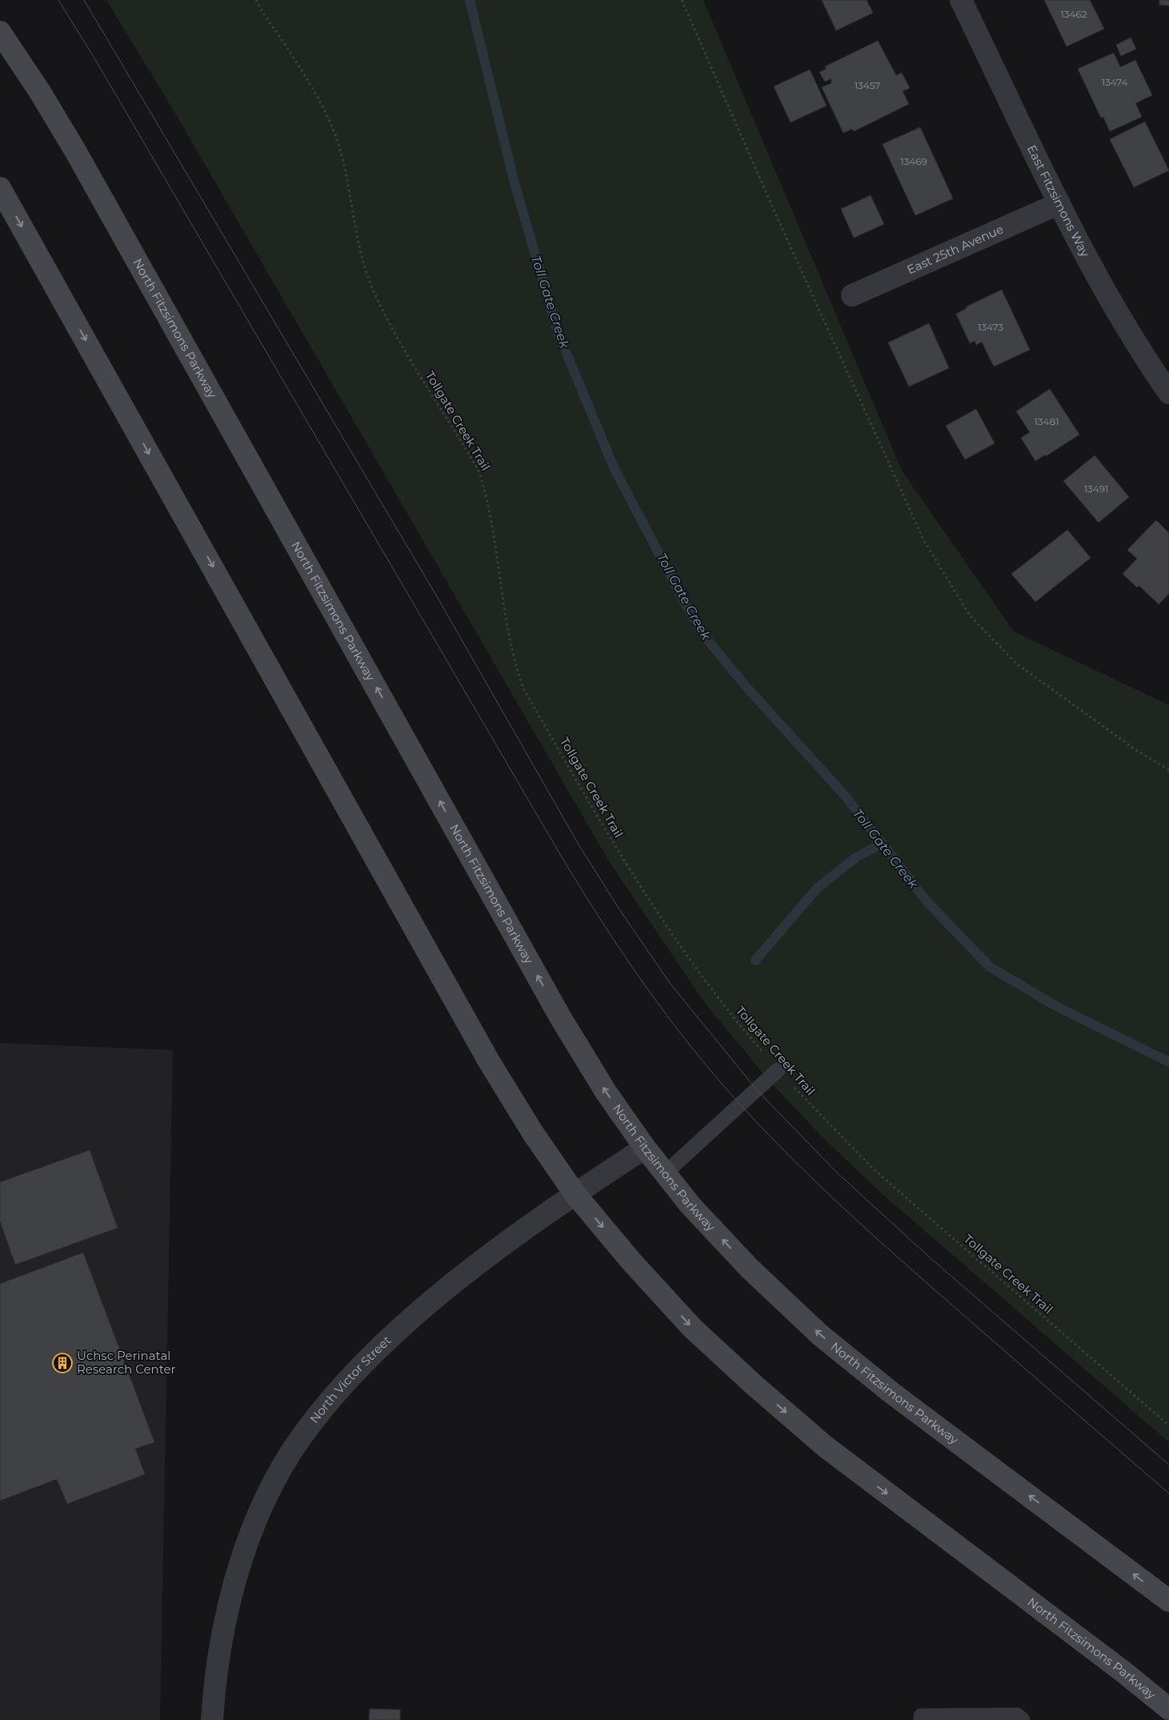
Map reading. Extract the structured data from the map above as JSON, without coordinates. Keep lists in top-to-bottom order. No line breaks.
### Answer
{"streets":{"main road":["North Fitzsimons Parkway"],"street":["East Fitzsimons Way","East 25th Avenue","North Victor Street"],"path":["Tollgate Creek Trail"]},"crossings":[["East Fitzsimons Way","East 25th Avenue"],["North Fitzsimons Parkway","North Victor Street"]],"water":["Toll Gate Creek"],"places":{"building":["Uchsc Perinatal Research Center"]},"house_numbers":["13462","13474","13457","13469","13473","13481","13491"]}
